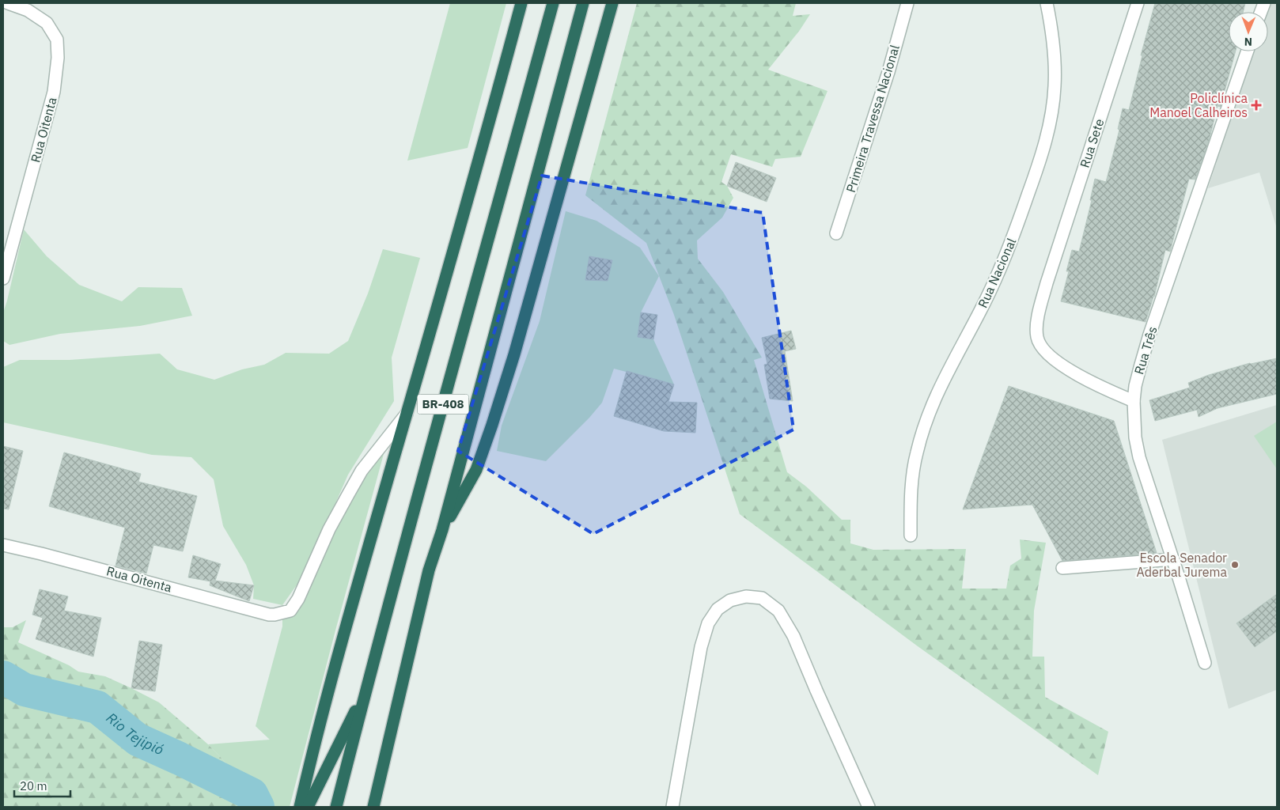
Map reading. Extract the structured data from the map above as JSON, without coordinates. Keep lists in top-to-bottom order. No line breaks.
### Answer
{"streets":{"highway":["BR-408"],"street":["Primeira Travessa Nacional","Rua Oitenta","Rua Sete","Rua Nacional","Rua Três"]},"crossings":[["Rua Sete","Rua Três"]],"water":["Rio Tejipió"],"places":{"health":["Policlínica Manoel Calheiros"],"other":["Escola Senador Aderbal Jurema"]},"scale_bar":"20 m","north":"bottom"}
